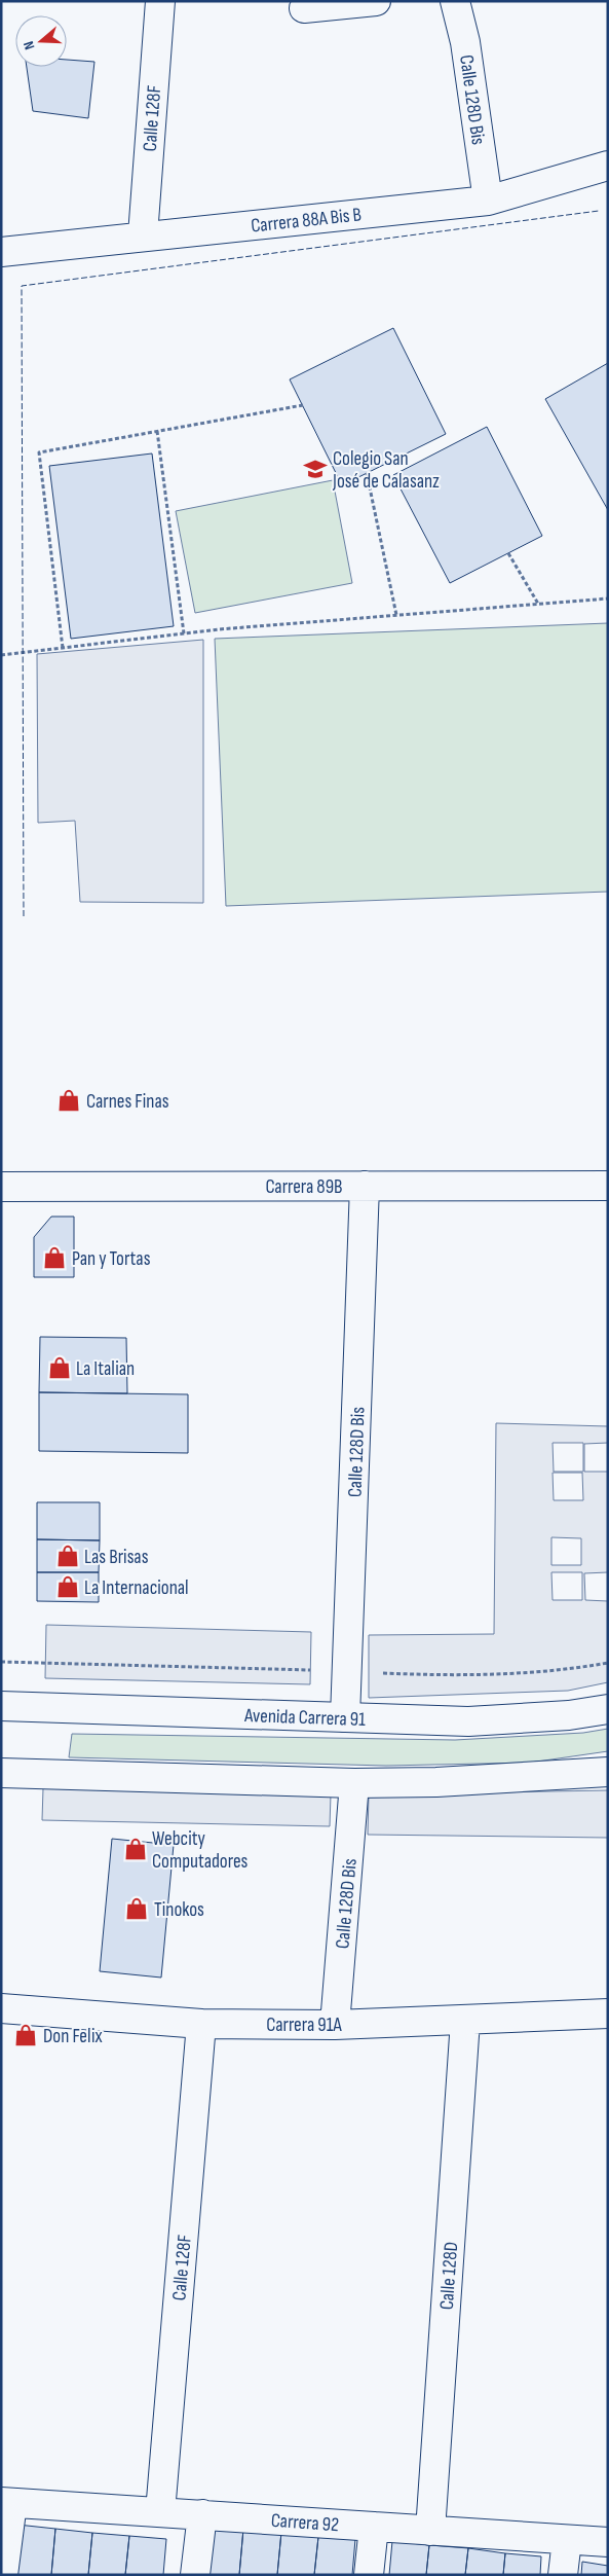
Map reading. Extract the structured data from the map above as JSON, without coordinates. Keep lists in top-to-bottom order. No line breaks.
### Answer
{"streets":{"street":["Calle 128D Bis","Calle 128F","Carrera 88A Bis B","Carrera 89B","Avenida Carrera 91","Carrera 91A","Calle 128D","Carrera 92"]},"crossings":[["Calle 128D Bis","Carrera 88A Bis B"],["Calle 128D Bis","Carrera 89B"],["Calle 128D Bis","Avenida Carrera 91"],["Calle 128D Bis","Carrera 91A"],["Calle 128F","Carrera 88A Bis B"],["Calle 128F","Carrera 91A"],["Calle 128F","Carrera 92"],["Carrera 91A","Calle 128D"],["Calle 128D","Carrera 92"]],"places":{"school or university":["Colegio San José de Calasanz"],"shop":["Carnes Finas","Pan y Tortas","La Italian","Las Brisas","La Internacional","Webcity Computadores","Tinokos","Don Felix"]},"north":"left"}
